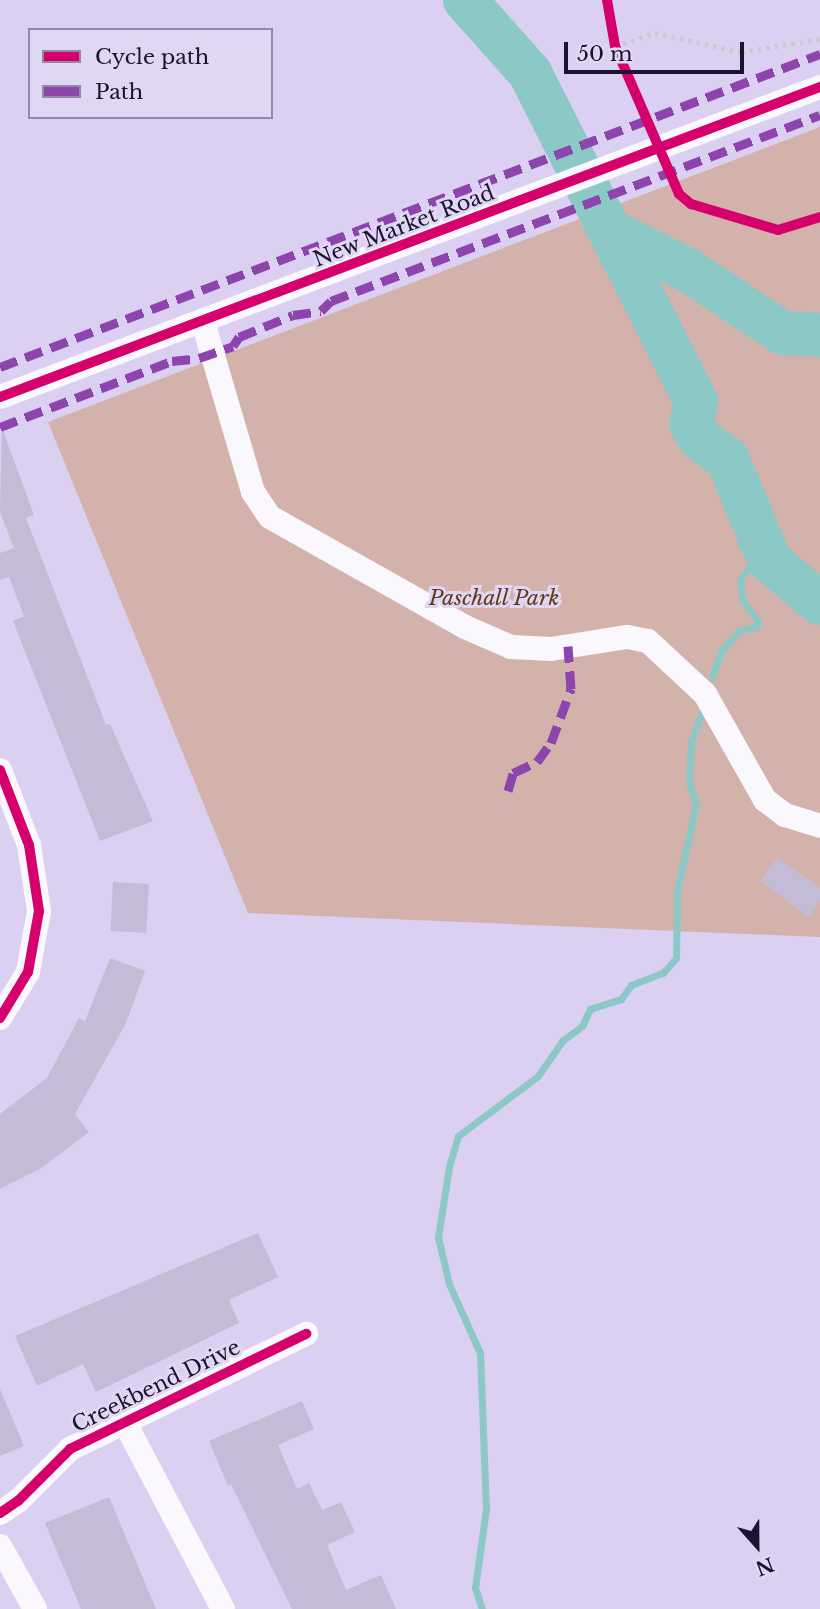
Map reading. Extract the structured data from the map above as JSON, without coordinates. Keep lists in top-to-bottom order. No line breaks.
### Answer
{"streets":{"street":["New Market Road","Creekbend Drive"]},"parks":["Paschall Park"],"legend":["Cycle path","Path"],"scale_bar":"50 m","north":"bottom"}
